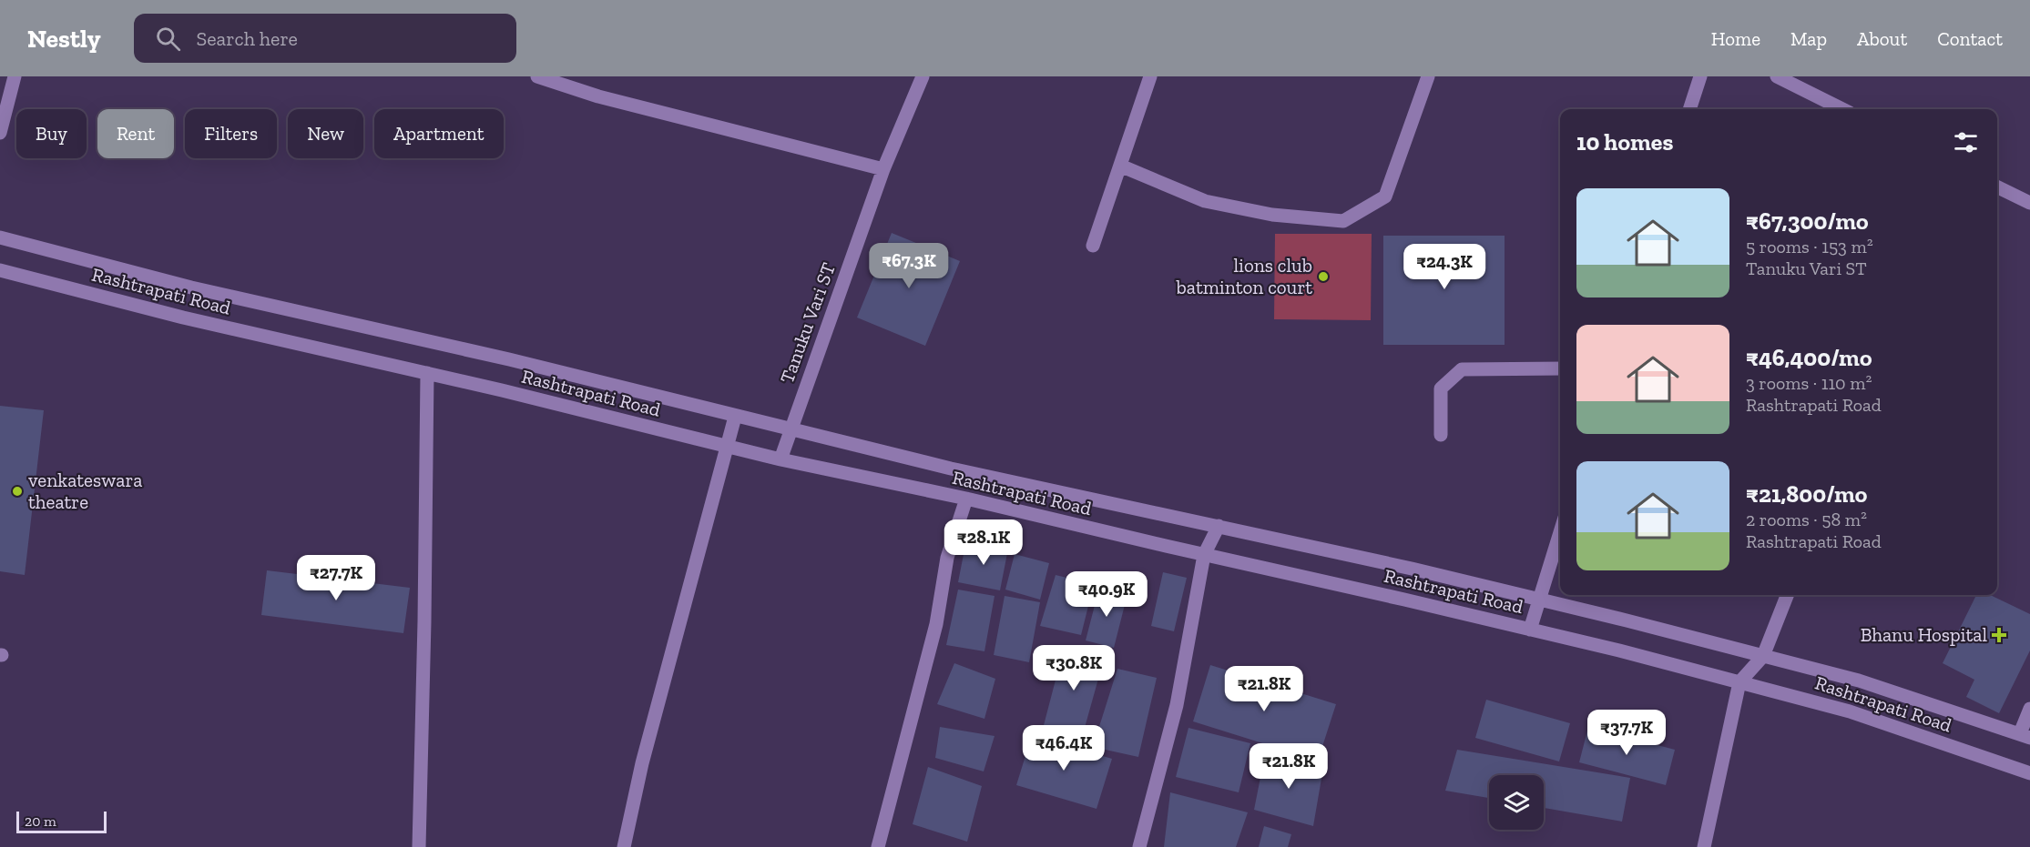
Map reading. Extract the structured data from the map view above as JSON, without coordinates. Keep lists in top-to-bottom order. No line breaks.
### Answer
{"streets":{"street":["Rashtrapati Road","Tanuku Vari ST"]},"crossings":[["Rashtrapati Road","Tanuku Vari ST"]],"places":{"other":["lions club batminton court","venkateswara theatre"],"health":["Bhanu Hospital"]},"scale_bar":"20 m","page":{"header":"Nestly","search":"Search here","nav":["Home","Map","About","Contact"],"chip":["Buy","Rent","Filters","New","Apartment"],"heading":"10 homes","list":[{"name":"₹67,300/mo","note":"5 rooms · 153 m² · Tanuku Vari ST"},{"name":"₹46,400/mo","note":"3 rooms · 110 m² · Rashtrapati Road"},{"name":"₹21,800/mo","note":"2 rooms · 58 m² · Rashtrapati Road"}],"price":["₹67.3K","₹24.3K","₹28.1K","₹27.7K","₹40.9K","₹30.8K","₹21.8K","₹37.7K","₹46.4K","₹21.8K"],"scale":"20 m"}}
